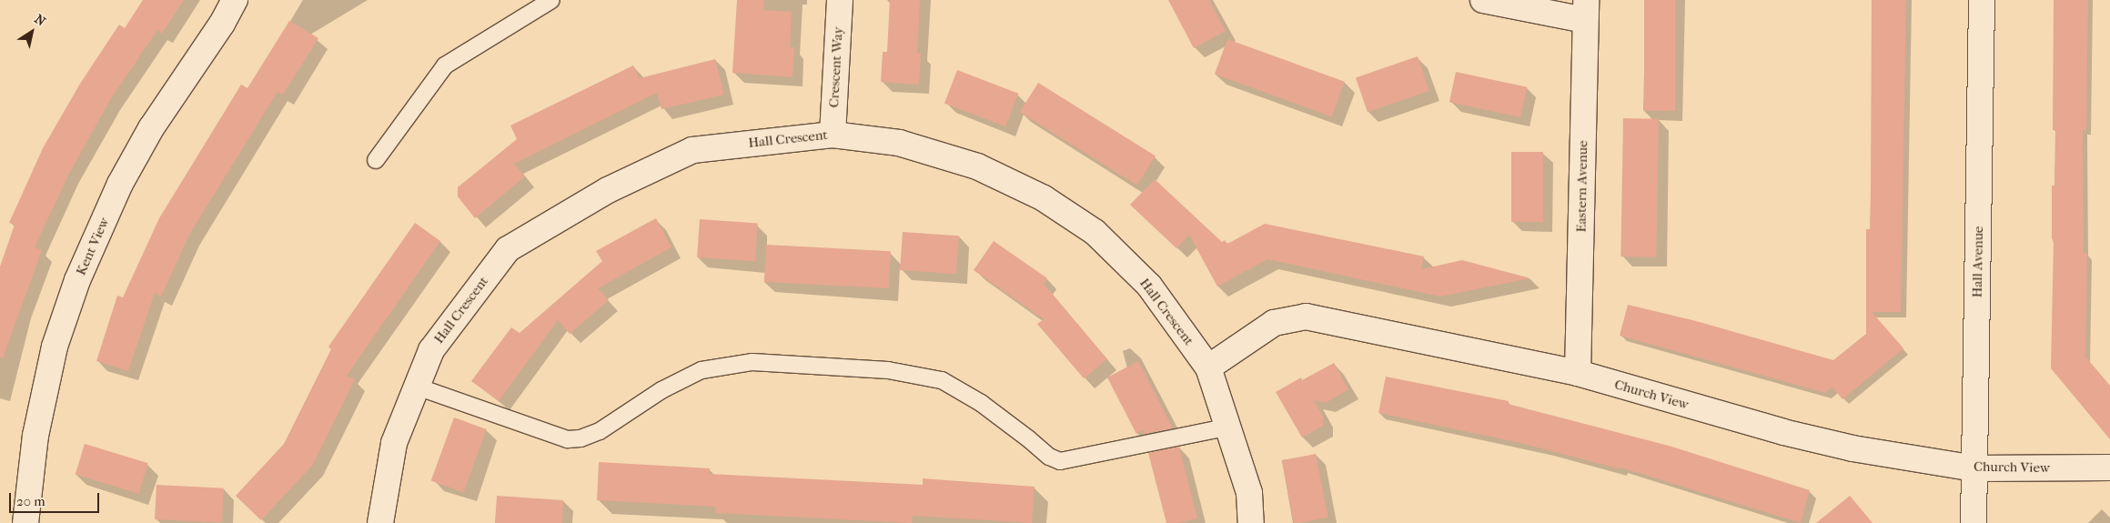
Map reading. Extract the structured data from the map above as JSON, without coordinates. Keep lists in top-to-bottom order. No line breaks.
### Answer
{"streets":{"street":["Crescent Way","Hall Crescent","Eastern Avenue","Kent View","Hall Avenue","Church View"]},"crossings":[["Crescent Way","Hall Crescent"],["Hall Crescent","Church View"],["Eastern Avenue","Church View"],["Hall Avenue","Church View"]],"scale_bar":"20 m","north":"top right"}
